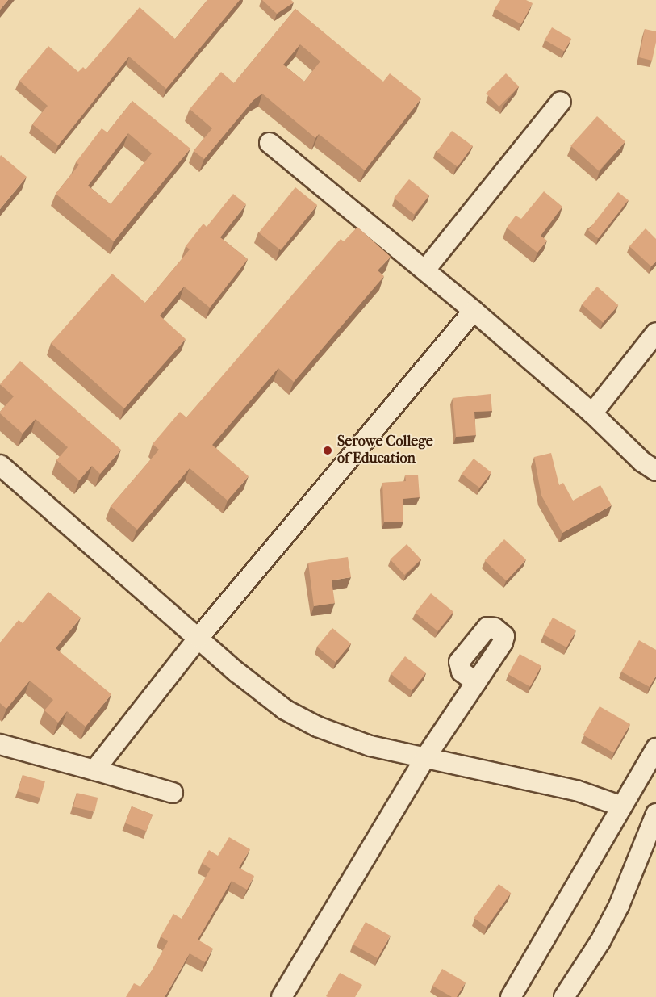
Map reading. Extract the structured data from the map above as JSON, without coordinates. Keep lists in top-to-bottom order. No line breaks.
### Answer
{"places":["Serowe College of Education"]}
